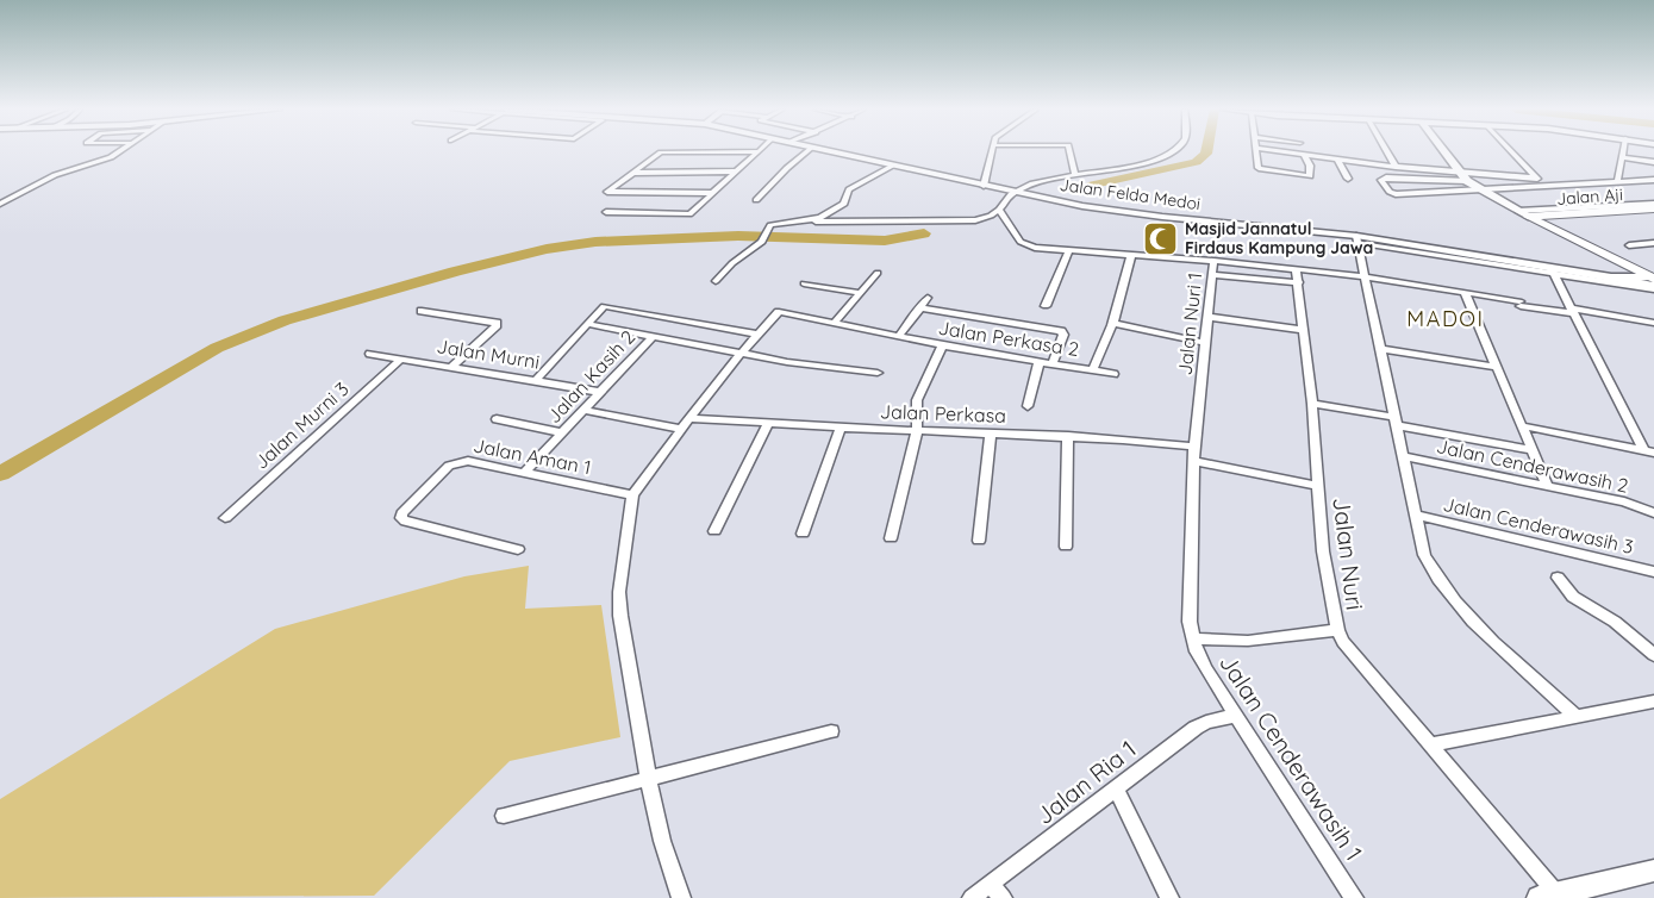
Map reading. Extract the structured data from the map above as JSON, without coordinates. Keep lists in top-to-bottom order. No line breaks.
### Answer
{"streets":{"main road":["Jalan Felda Medoi","Jalan Aji"],"street":["Jalan Nuri 1","Jalan Perkasa 2","Jalan Murni","Jalan Kasih 2","Jalan Perkasa","Jalan Murni 3","Jalan Aman 1","Jalan Cenderawasih 2","Jalan Cenderawasih 3","Jalan Nuri","Jalan Cenderawasih 1","Jalan Ria 1"]},"crossings":[["Jalan Nuri 1","Jalan Perkasa"],["Jalan Nuri 1","Jalan Nuri"],["Jalan Nuri 1","Jalan Cenderawasih 1"],["Jalan Murni","Jalan Kasih 2"],["Jalan Murni","Jalan Murni 3"],["Jalan Kasih 2","Jalan Perkasa"],["Jalan Kasih 2","Jalan Aman 1"],["Jalan Cenderawasih 1","Jalan Ria 1"]],"districts":["MADOI"],"places":{"mosque":["Masjid Jannatul Firdaus Kampung Jawa"]}}
